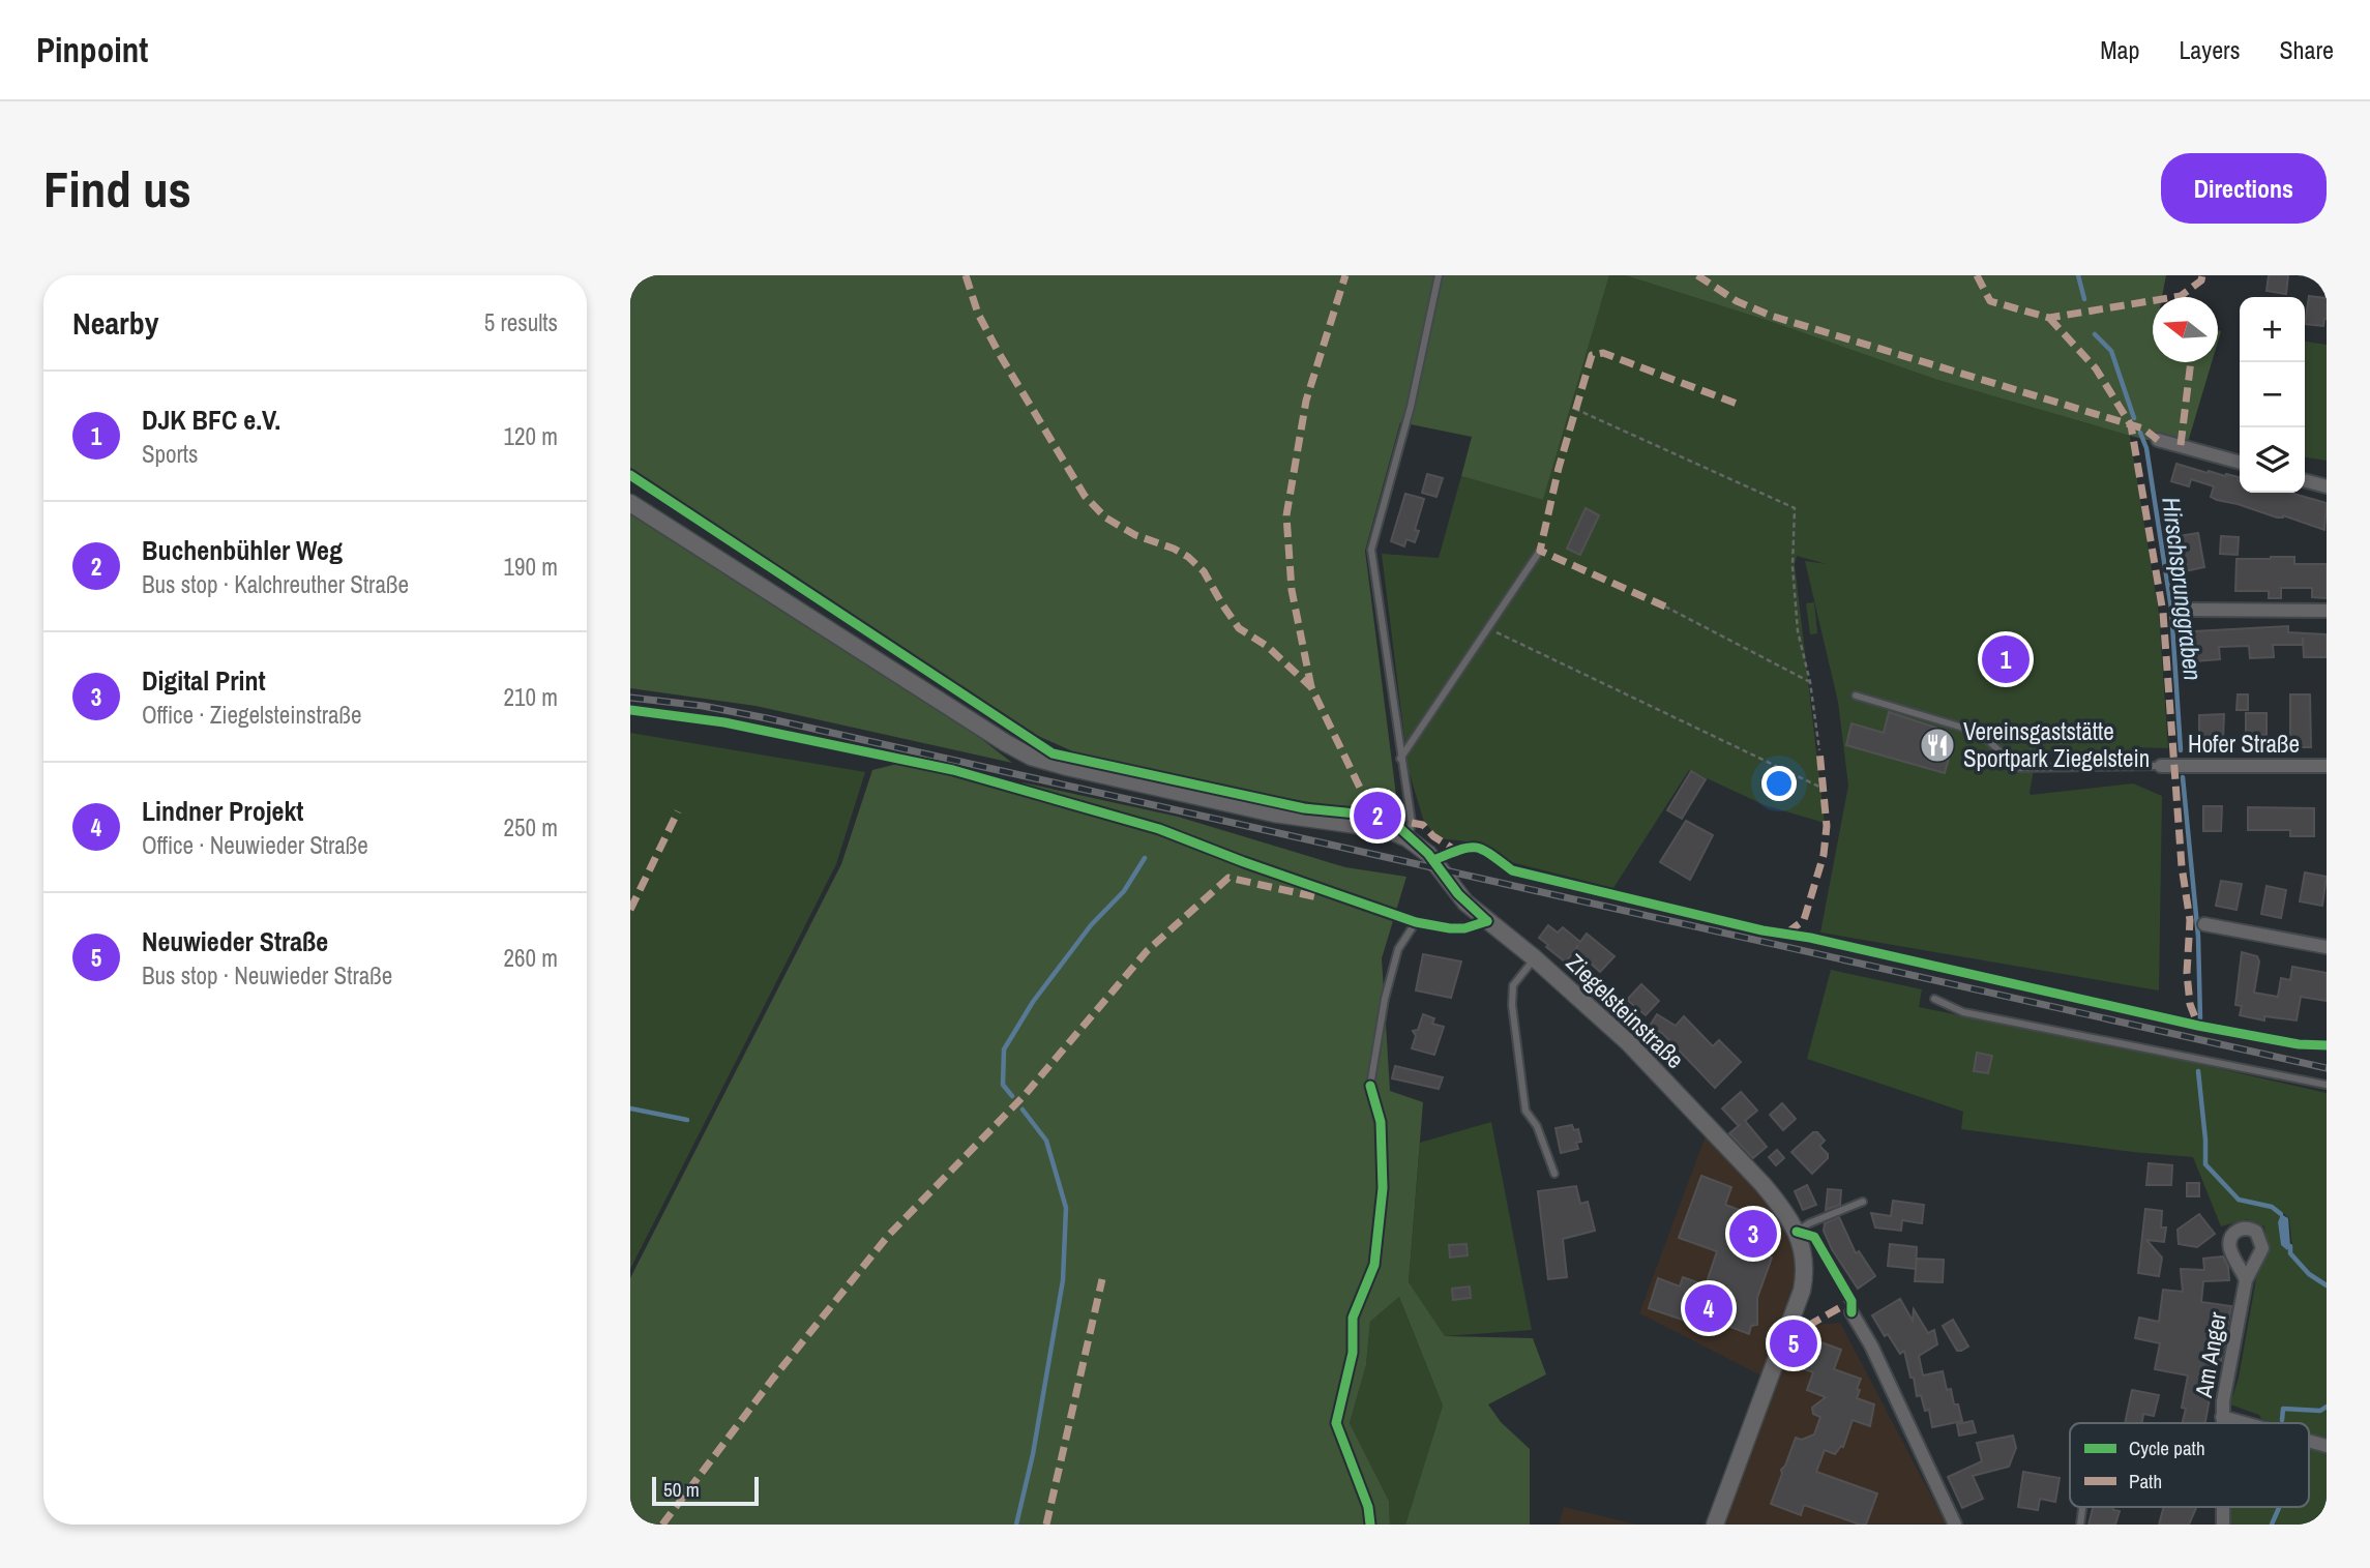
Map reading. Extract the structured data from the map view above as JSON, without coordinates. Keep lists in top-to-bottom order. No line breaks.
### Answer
{"streets":{"street":["Hofer Straße","Ziegelsteinstraße","Am Anger"]},"water":["Hirschsprunggraben"],"places":{"restaurant":["Vereinsgaststätte Sportpark Ziegelstein"]},"legend":["Cycle path","Path"],"scale_bar":"50 m","north":"left","page":{"header":"Pinpoint","nav":["Map","Layers","Share"],"buttons":"Directions","title":"Find us","heading":["Nearby","5 results"],"map_buttons":["+","−"],"list":[{"mark":"1","name":"DJK BFC e.V.","note":"Sports","value":"120 m"},{"mark":"2","name":"Buchenbühler Weg","note":"Bus stop · Kalchreuther Straße","value":"190 m"},{"mark":"3","name":"Digital Print","note":"Office · Ziegelsteinstraße","value":"210 m"},{"mark":"4","name":"Lindner Projekt","note":"Office · Neuwieder Straße","value":"250 m"},{"mark":"5","name":"Neuwieder Straße","note":"Bus stop · Neuwieder Straße","value":"260 m"}],"pins":["1","2","3","4","5"],"scale":"50 m"}}
